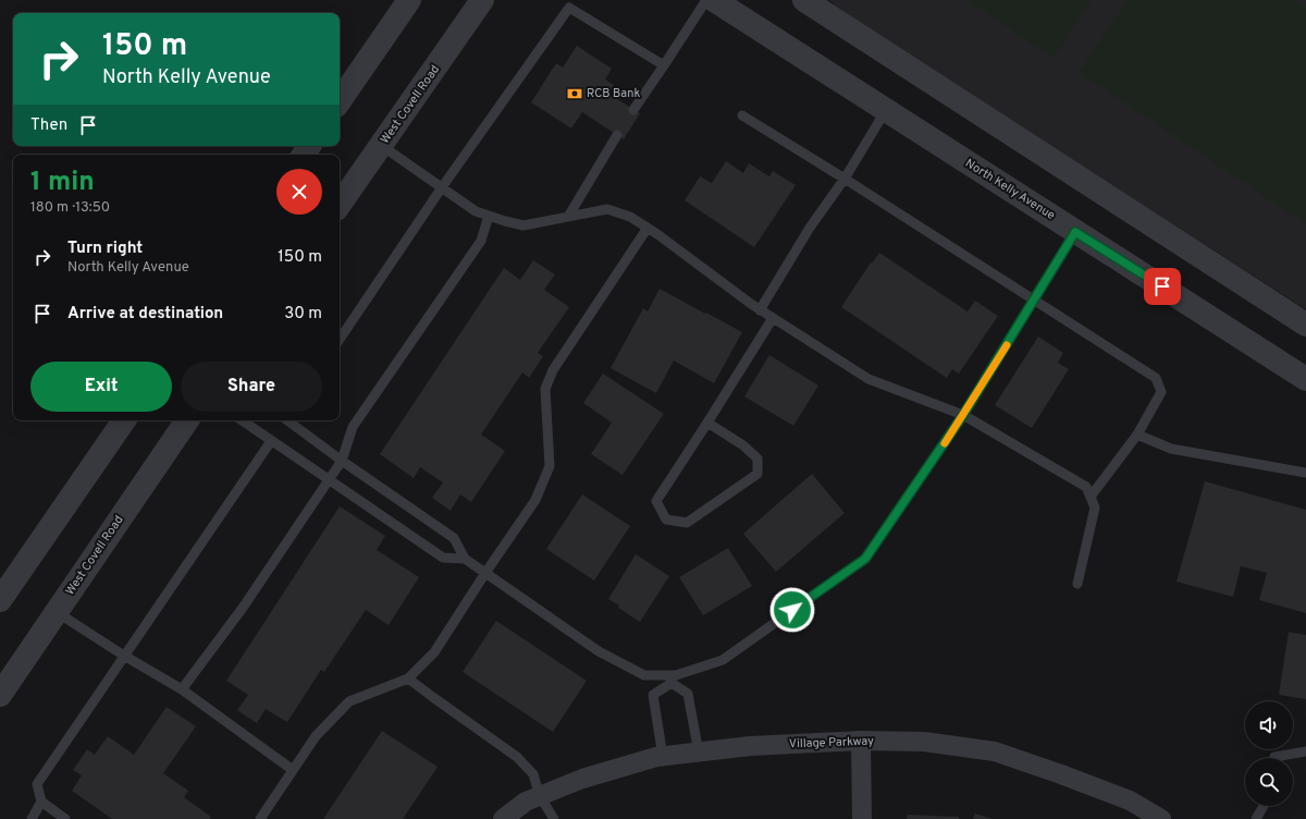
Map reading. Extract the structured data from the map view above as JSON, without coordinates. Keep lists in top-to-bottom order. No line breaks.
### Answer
{"streets":{"street":["West Covell Road","North Kelly Avenue","Village Parkway"]},"places":{"bank":["RCB Bank"]},"page":{"turn":["150 m","North Kelly Avenue"],"then":"Then","heading":["1 min","180 m · 13:50"],"list":[{"name":"Turn right","note":"North Kelly Avenue","value":"150 m"},{"name":"Arrive at destination","value":"30 m"}],"buttons":["Exit","Share"]}}
